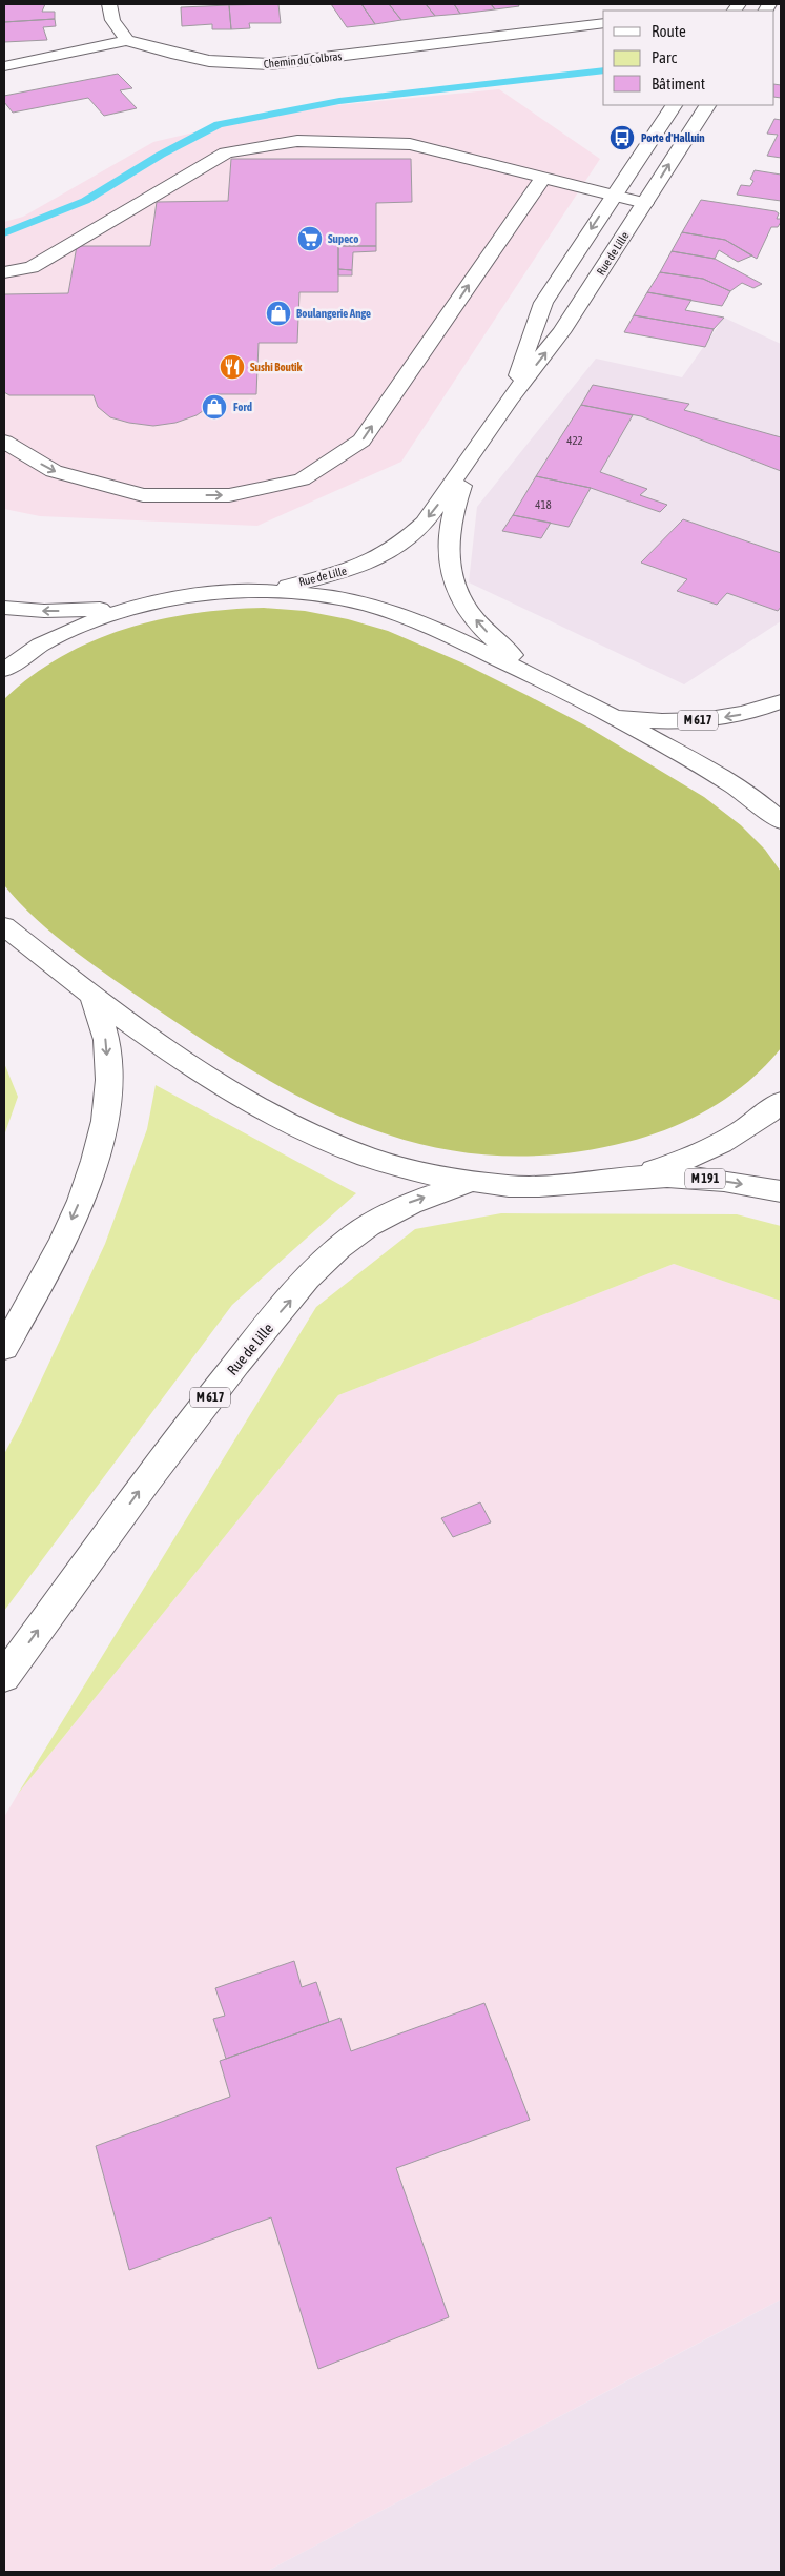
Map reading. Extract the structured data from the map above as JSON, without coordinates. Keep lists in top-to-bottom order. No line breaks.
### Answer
{"streets":{"main road":["Chemin du Colbras","Rue de Lille","M 617","M 191"]},"places":{"bus stop":["Porte d'Halluin"],"supermarket":["Supeco"],"shop":["Boulangerie Ange","Ford"],"restaurant":["Sushi Boutik"]},"house_numbers":["422","418"],"legend":["Route","Parc","Bâtiment"]}
